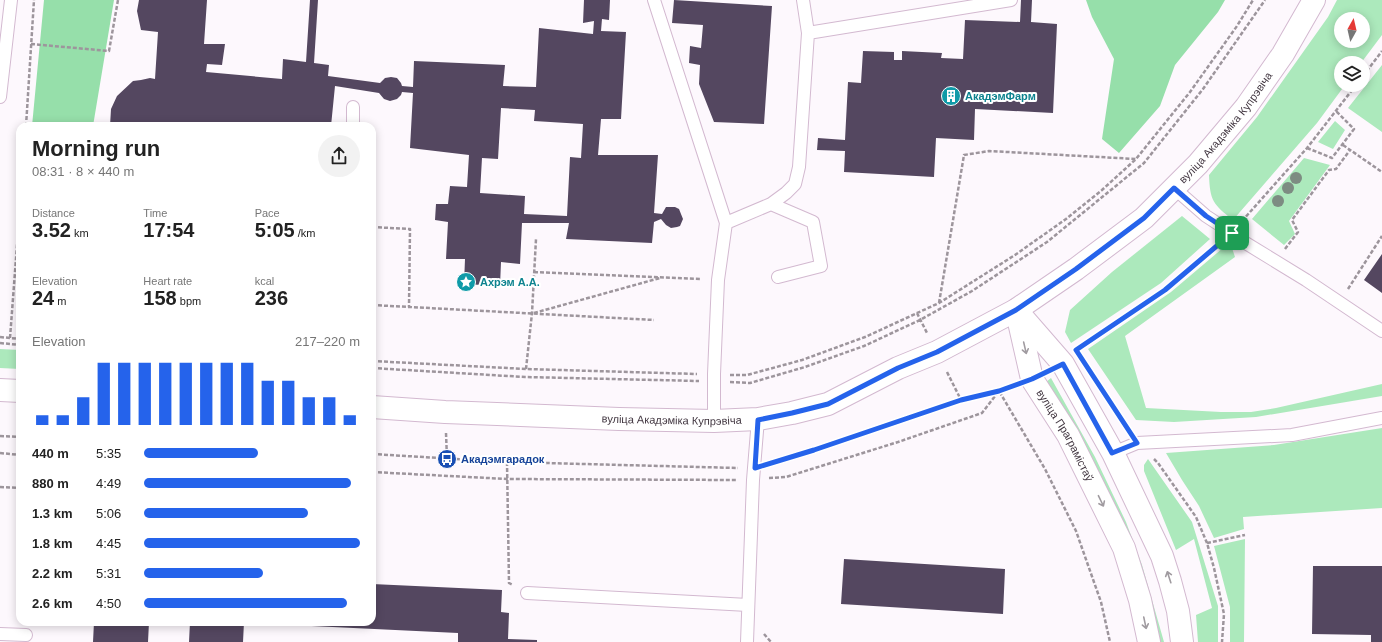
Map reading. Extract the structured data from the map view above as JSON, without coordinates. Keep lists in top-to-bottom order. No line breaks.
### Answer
{"streets":{"main road":["вуліца Акадэміка Купрэвіча","вуліца Праграмістаў"]},"crossings":[["вуліца Акадэміка Купрэвіча","вуліца Праграмістаў"]],"places":{"building":["АкадэмФарм"],"place":["Ахрэм А.А."],"bus stop":["Акадэмгарадок"]},"north":"top","page":{"heading":["Morning run","08:31 · 8 × 440 m"],"stats":[["Distance","3.52 km"],["Time","17:54"],["Pace","5:05 /km"],["Elevation","24 m"],["Heart rate","158 bpm"],["kcal","236"]],"chart":["Elevation","217–220 m"],"list":[{"name":"440 m","note":"5:35"},{"name":"880 m","note":"4:49"},{"name":"1.3 km","note":"5:06"},{"name":"1.8 km","note":"4:45"},{"name":"2.2 km","note":"5:31"},{"name":"2.6 km","note":"4:50"}]}}
